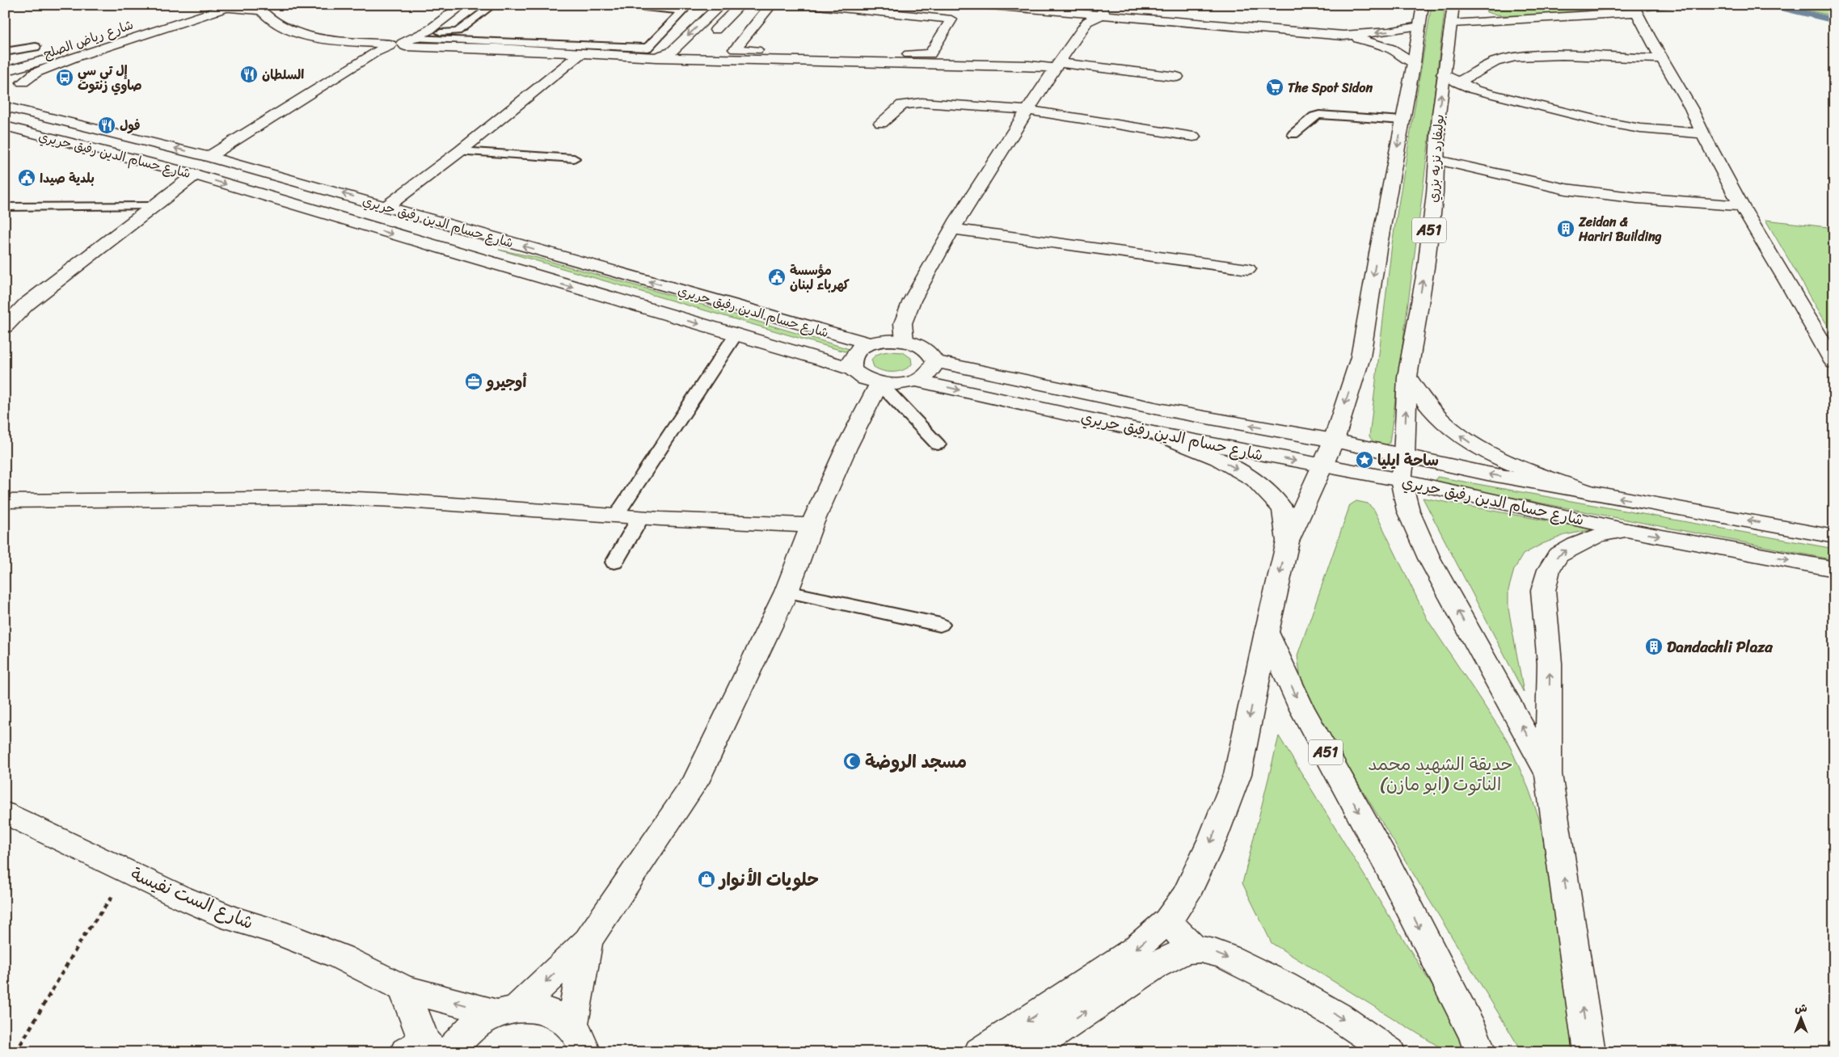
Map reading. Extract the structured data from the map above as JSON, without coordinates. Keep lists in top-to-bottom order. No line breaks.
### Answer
{"streets":{"main road":["شارع رياض الصلح","شارع حسام الدين رفيق حريري","بوليفارد نزيه بزري","A51","شارع الست نفيسة"]},"crossings":[["شارع رياض الصلح","شارع حسام الدين رفيق حريري"],["شارع حسام الدين رفيق حريري","بوليفارد نزيه بزري"],["شارع حسام الدين رفيق حريري","A51"],["بوليفارد نزيه بزري","A51"]],"parks":["حديقة الشهيد محمد الناتوت (ابو مازن)"],"places":{"restaurant":["السلطان","فول"],"bus stop":["إل تي سي صاوي زنتوت"],"supermarket":["The Spot Sidon"],"public building":["بلدية صيدا","مؤسسة كهرباء لبنان"],"building":["Zeidan & Hariri Building","Dandachli Plaza"],"office":["أوجيرو"],"place":["ساحة ايليا"],"mosque":["مسجد الروضة"],"shop":["حلويات الأنوار"]},"north":"top"}
